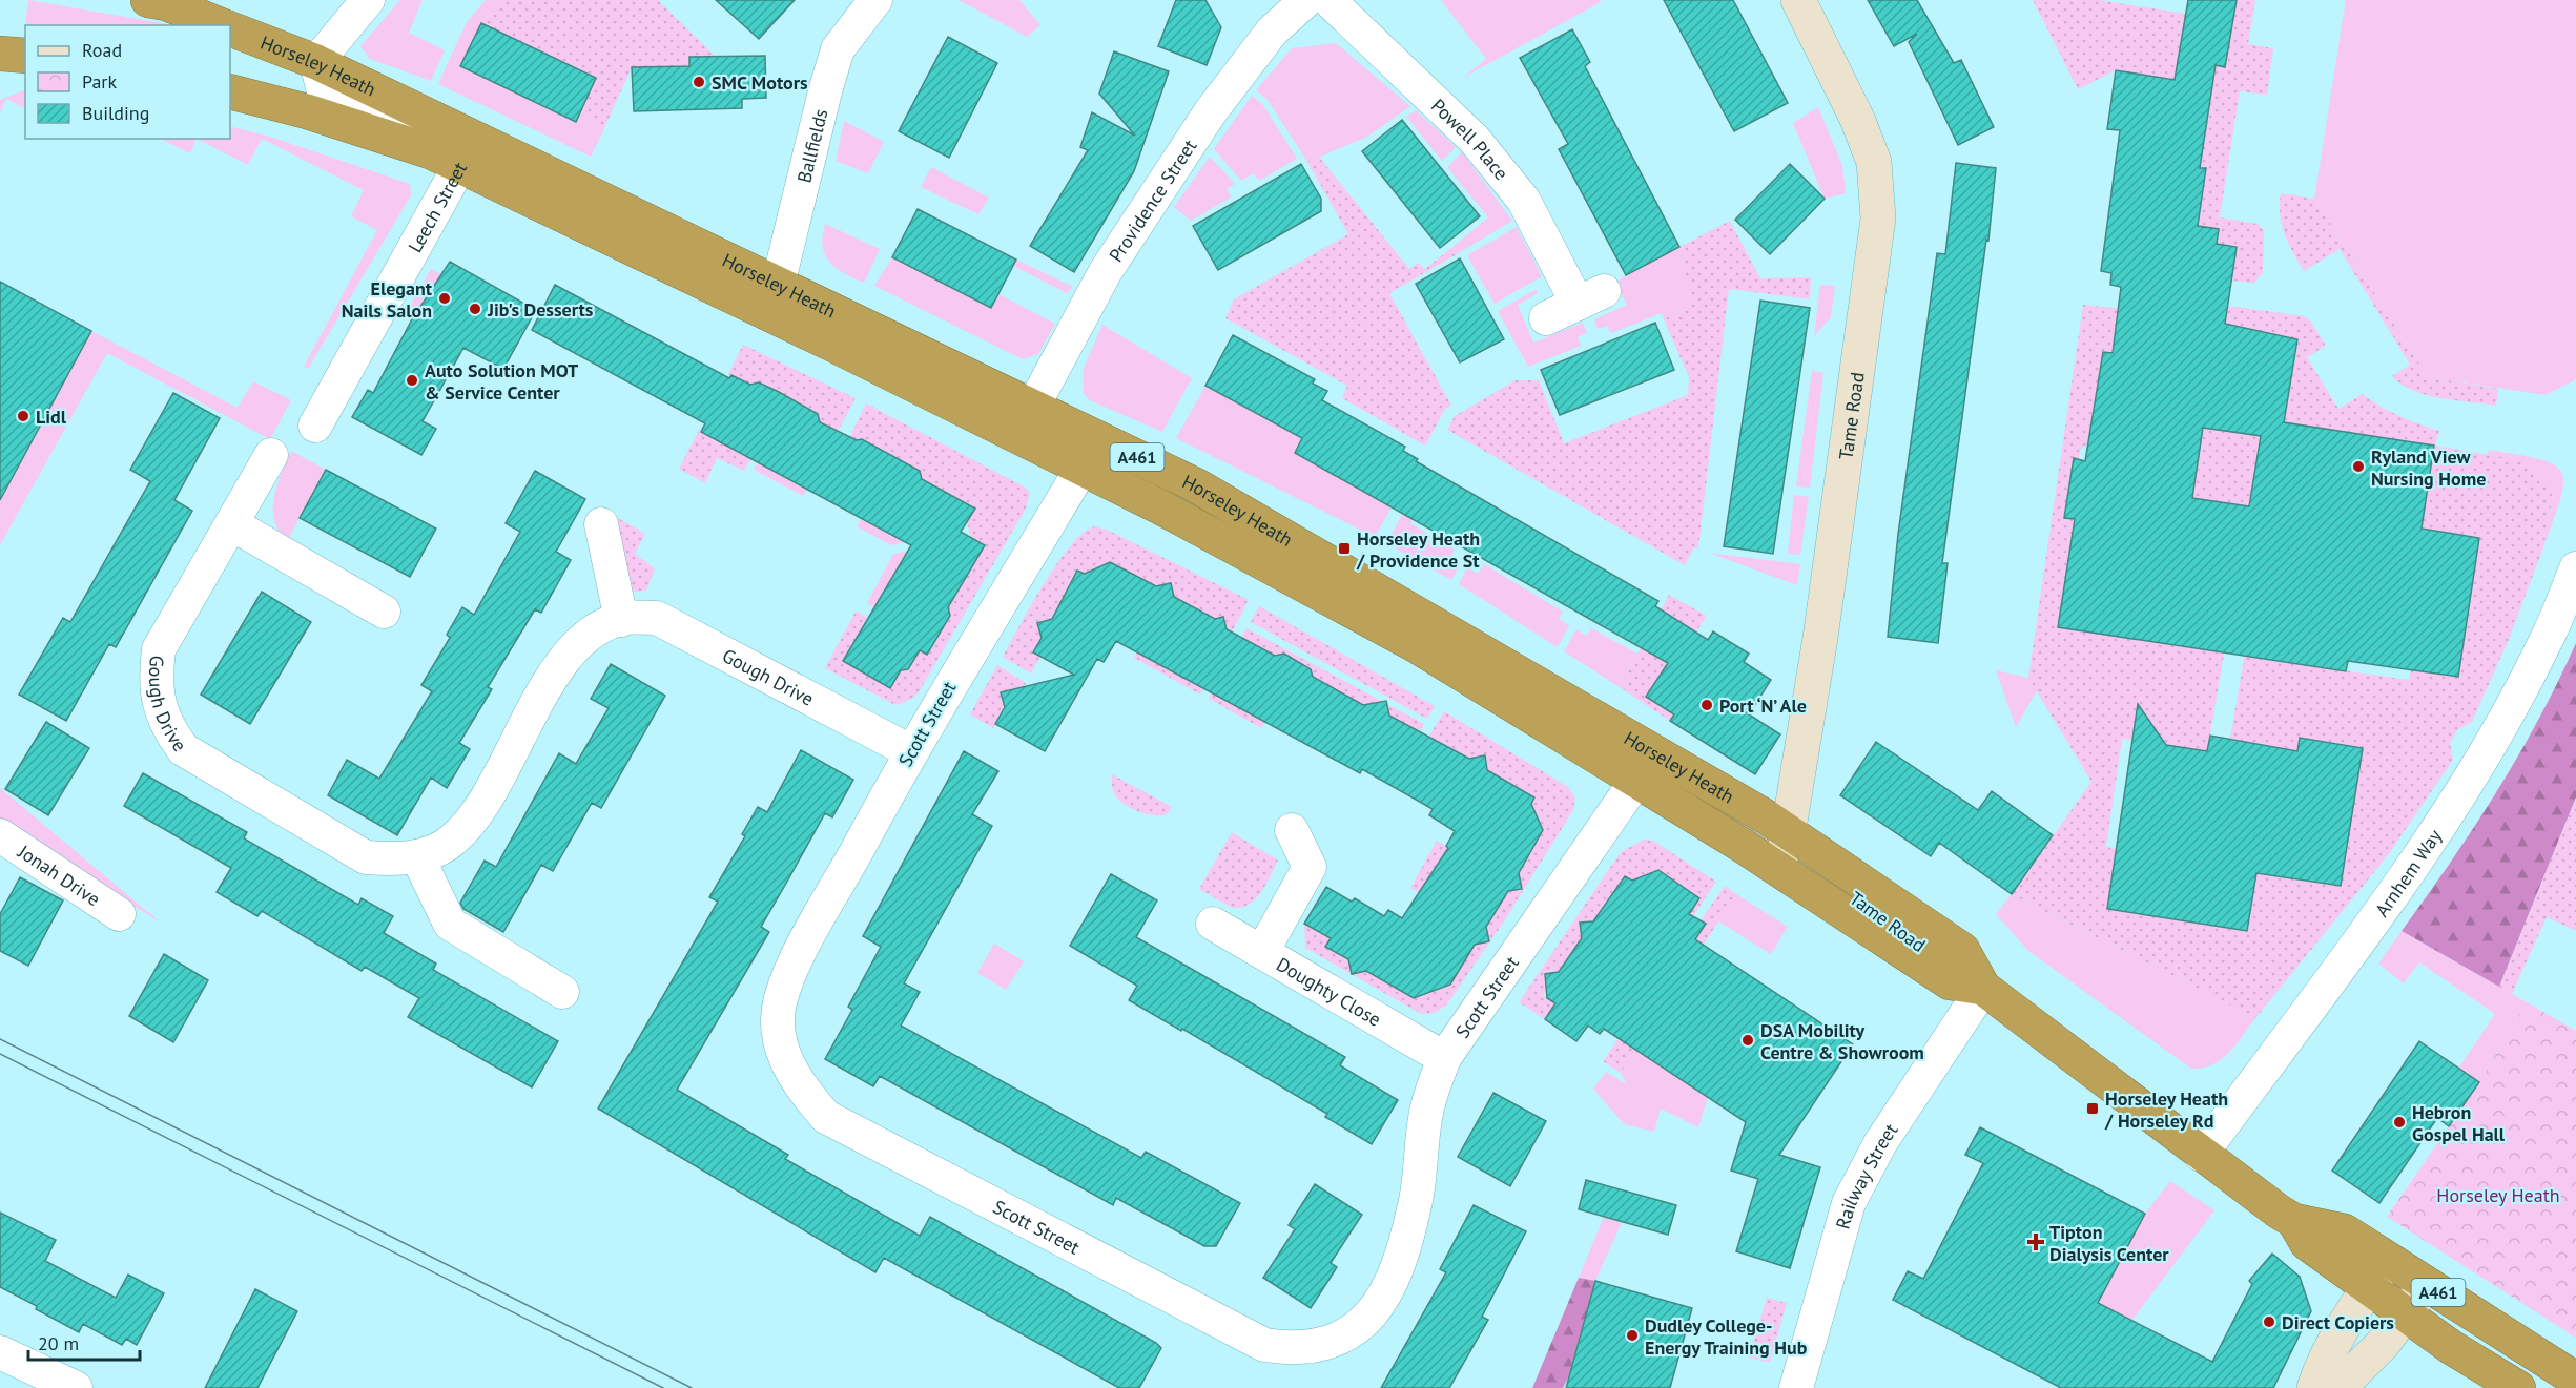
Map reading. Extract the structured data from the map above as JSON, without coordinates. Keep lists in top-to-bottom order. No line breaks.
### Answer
{"streets":{"highway":["Horseley Heath","A461"],"main road":["Tame Road"],"street":["Powell Place","Ballfields","Providence Street","Leech Street","Gough Drive","Scott Street","Arnhem Way","Jonah Drive","Doughty Close","Railway Street"]},"crossings":[["Horseley Heath","Ballfields"],["Horseley Heath","Providence Street"],["Horseley Heath","Leech Street"],["Horseley Heath","Tame Road"],["Horseley Heath","Scott Street"],["Horseley Heath","Arnhem Way"],["Horseley Heath","Railway Street"],["Gough Drive","Scott Street"],["Scott Street","Doughty Close"]],"parks":["Horseley Heath"],"places":{"other":["SMC Motors","Elegant Nails Salon","Jib's Desserts","Auto Solution MOT & Service Center","Lidl","Ryland View Nursing Home","Port ‘N’ Ale","DSA Mobility Centre & Showroom","Hebron Gospel Hall","Direct Copiers","Dudley College- Energy Training Hub"],"transit":["Horseley Heath / Providence St","Horseley Heath / Horseley Rd"],"health":["Tipton Dialysis Center"]},"legend":["Road","Park","Building"],"scale_bar":"20 m"}
